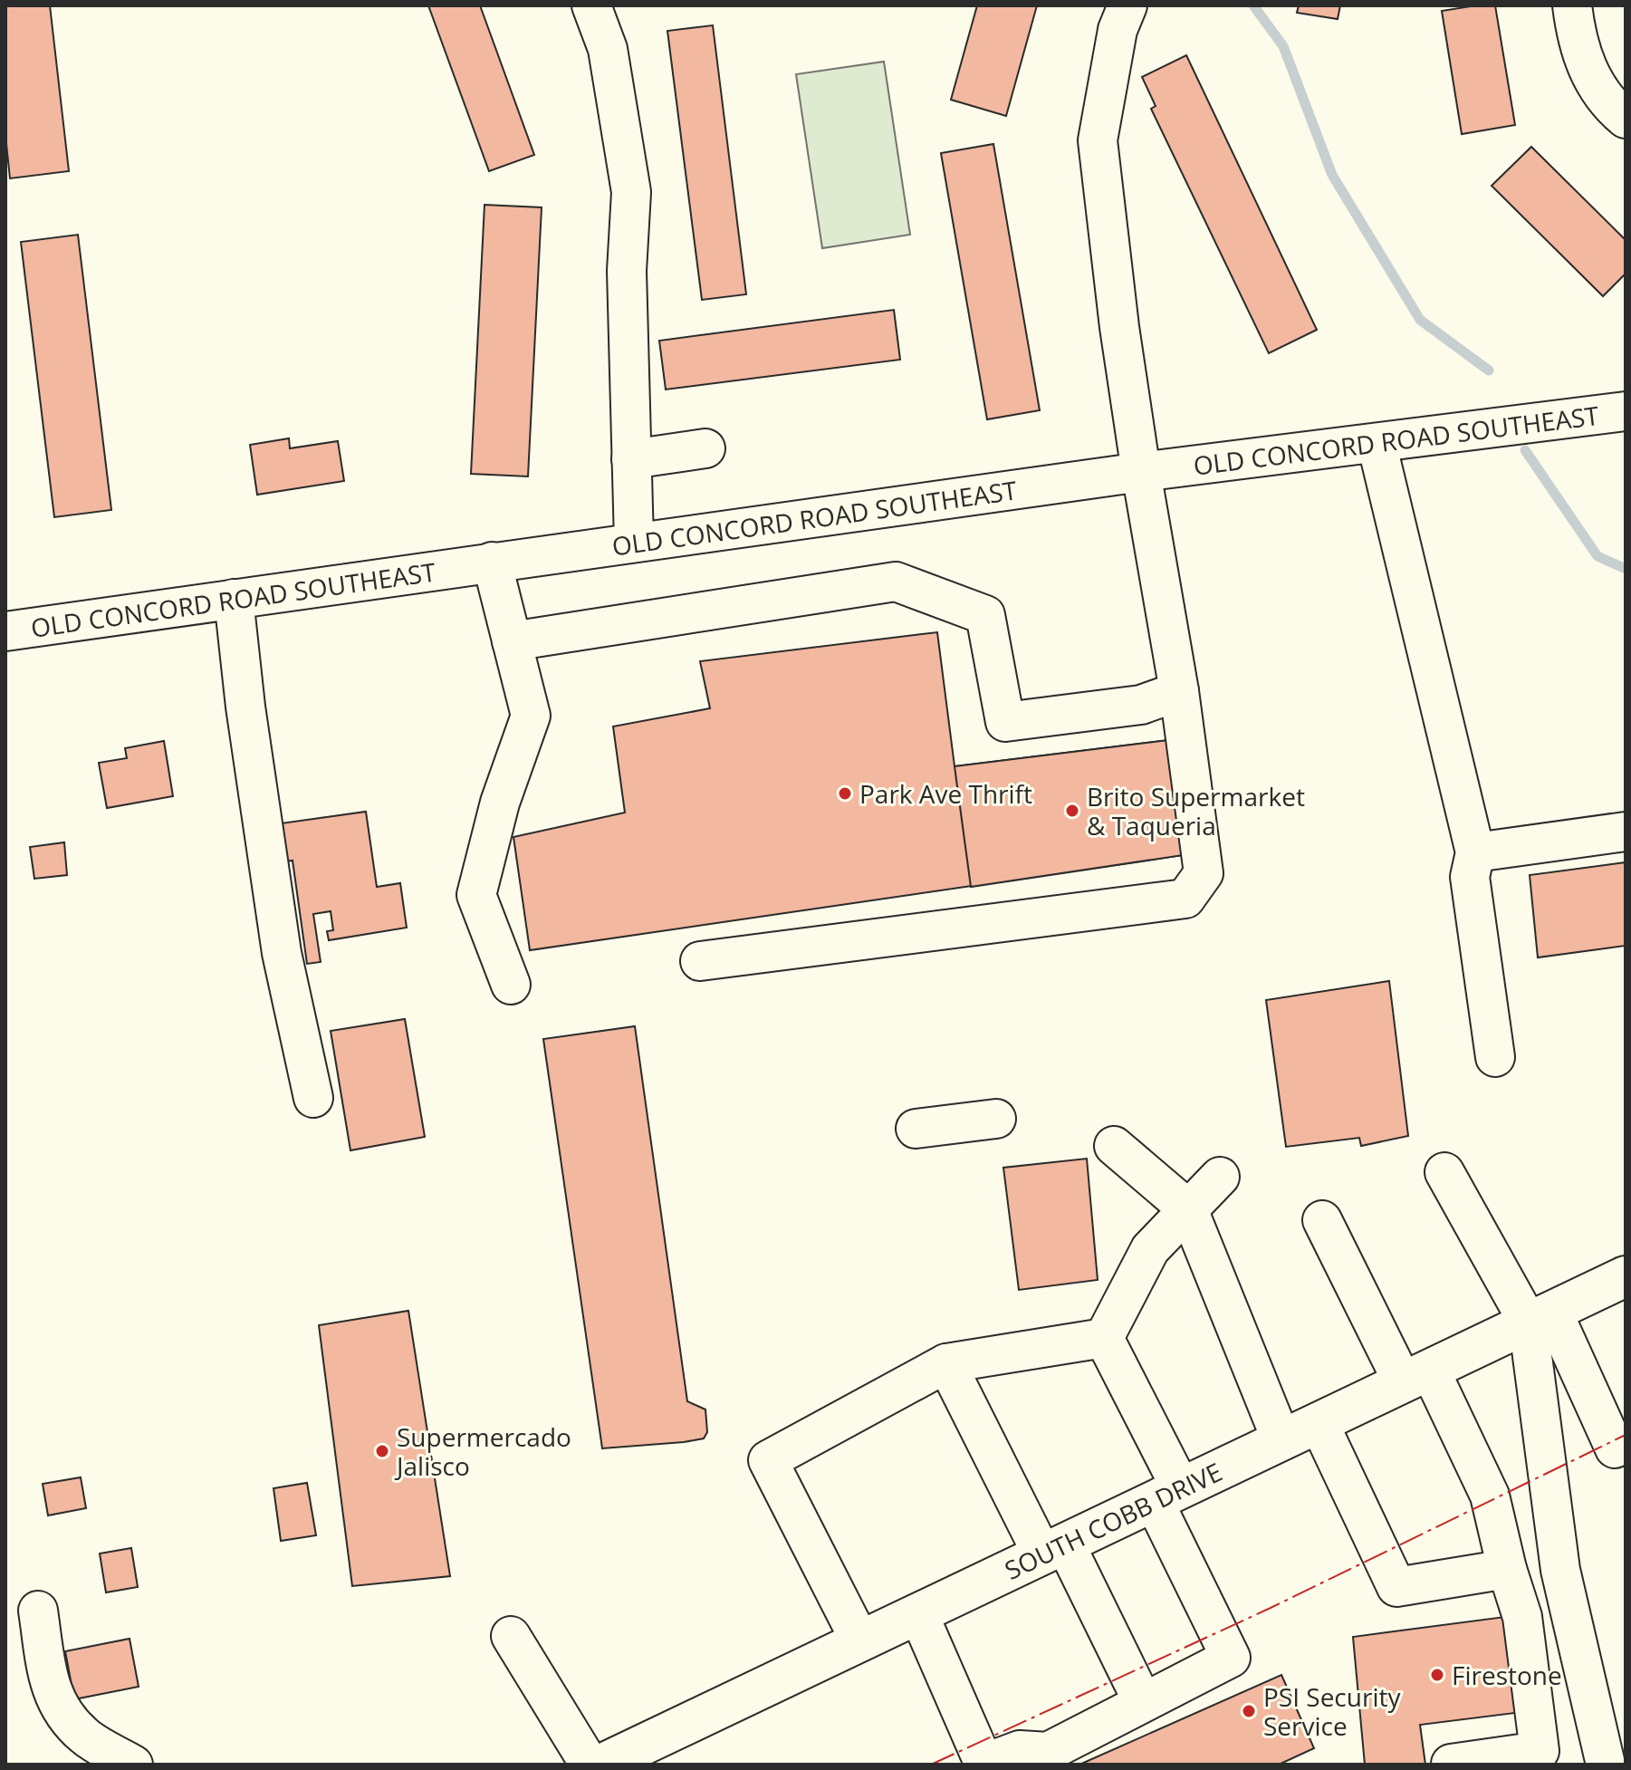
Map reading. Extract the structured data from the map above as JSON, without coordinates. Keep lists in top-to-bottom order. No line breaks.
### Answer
{"streets":{"main road":["SOUTH COBB DRIVE"],"street":["OLD CONCORD ROAD SOUTHEAST"]},"places":["Park Ave Thrift","Brito Supermarket & Taqueria","Supermercado Jalisco","Firestone","PSI Security Service"]}
